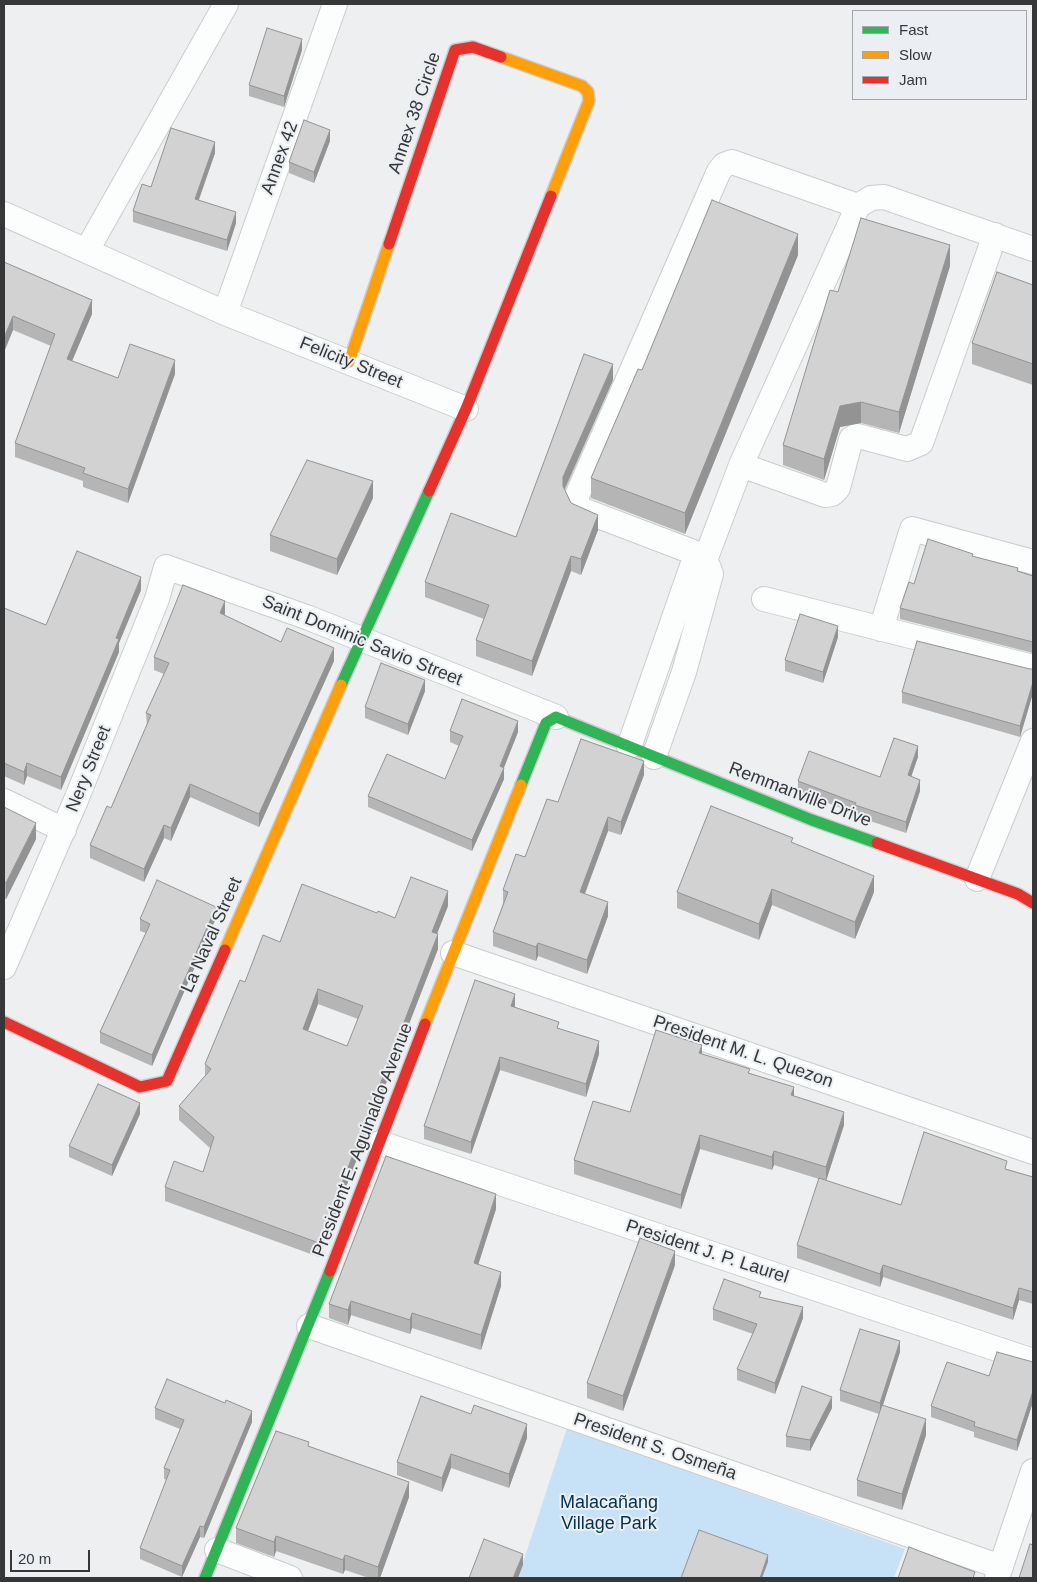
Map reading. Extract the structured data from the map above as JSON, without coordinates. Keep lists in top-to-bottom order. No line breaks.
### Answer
{"streets":{"street":["Annex 38 Circle","Annex 42","Felicity Street","Saint Dominic Savio Street","Nery Street","Remmanville Drive","La Naval Street","President M. L. Quezon","President E. Aguinaldo Avenue","President J. P. Laurel","President S. Osmeña"]},"crossings":[["Annex 38 Circle","Felicity Street"],["Annex 42","Felicity Street"],["Saint Dominic Savio Street","Nery Street"],["Saint Dominic Savio Street","Remmanville Drive"],["Saint Dominic Savio Street","La Naval Street"],["Saint Dominic Savio Street","President E. Aguinaldo Avenue"],["Remmanville Drive","President E. Aguinaldo Avenue"],["President M. L. Quezon","President E. Aguinaldo Avenue"],["President E. Aguinaldo Avenue","President J. P. Laurel"],["President E. Aguinaldo Avenue","President S. Osmeña"]],"parks":["Malacañang Village Park"],"legend":["Fast","Slow","Jam"],"scale_bar":"20 m"}
